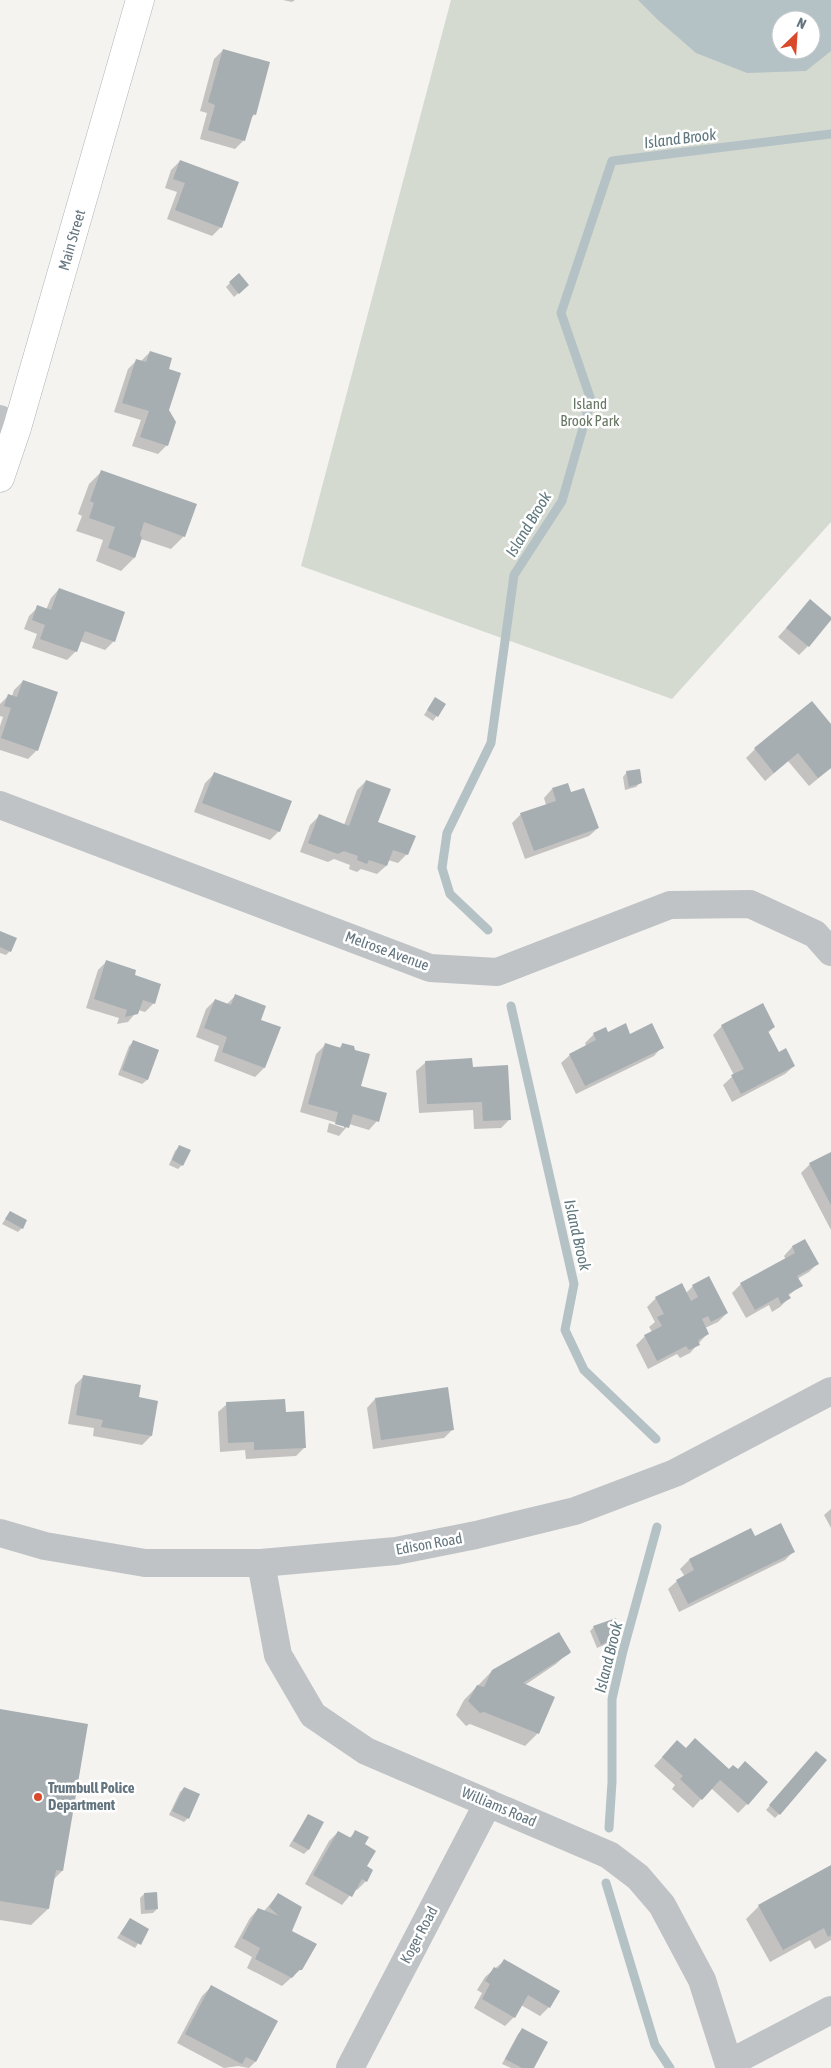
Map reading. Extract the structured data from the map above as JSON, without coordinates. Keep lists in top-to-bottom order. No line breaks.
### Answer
{"streets":{"main road":["Main Street"],"street":["Melrose Avenue","Edison Road","Williams Road","Koger Road"]},"crossings":[["Edison Road","Williams Road"],["Williams Road","Koger Road"]],"water":["Island Brook"],"parks":["Island Brook Park"],"places":["Trumbull Police Department"],"north":"top right"}
